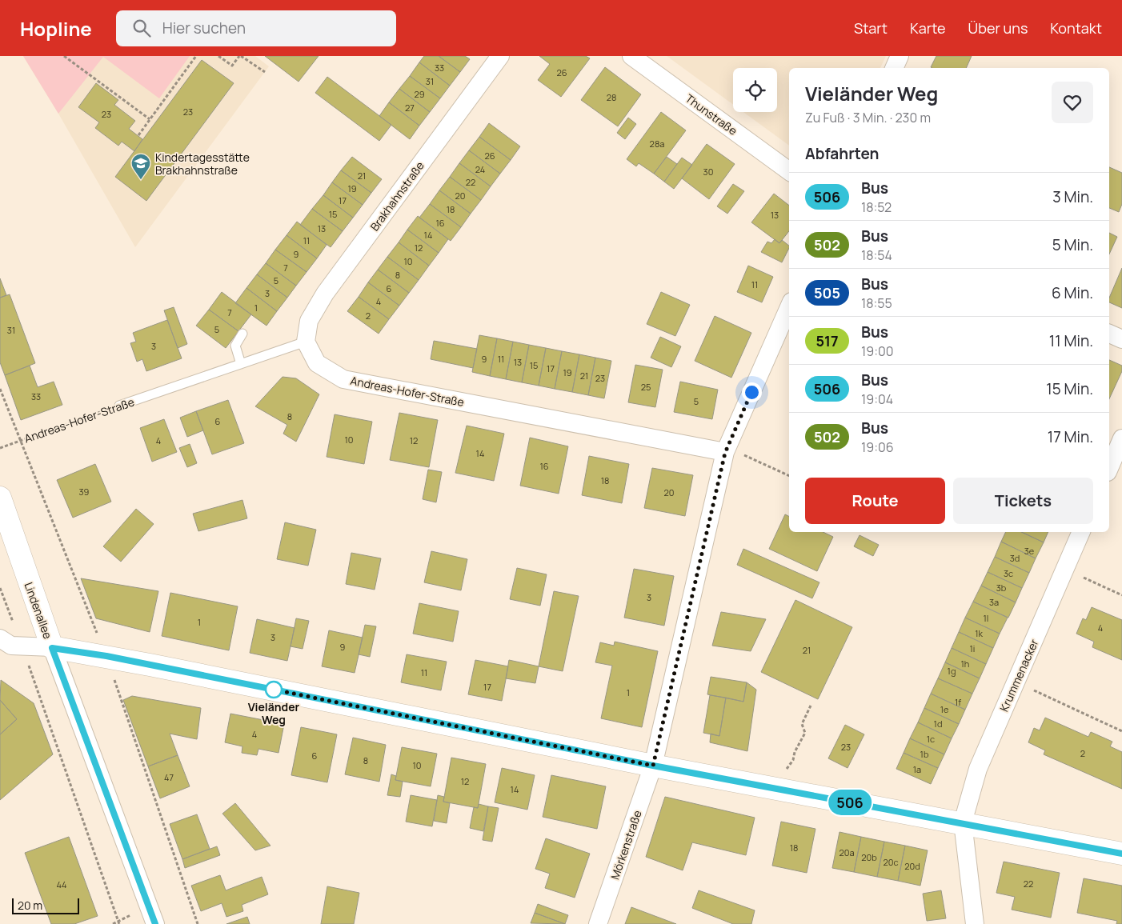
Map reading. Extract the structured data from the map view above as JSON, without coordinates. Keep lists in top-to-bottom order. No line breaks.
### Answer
{"streets":{"street":["Thunstraße","Brakhahnstraße","Andreas-Hofer-Straße","Lindenallee","Krummenacker","Mörkenstraße"]},"crossings":[["Brakhahnstraße","Andreas-Hofer-Straße"],["Andreas-Hofer-Straße","Mörkenstraße"]],"places":{"school or university":["Kindertagesstätte Brakhahnstraße"],"other":["Vieländer Weg"]},"lines":["bus line 506"],"house_numbers":["33","26","31","29","28","27","23","23","28a","26","24","30","21","22","19","20","17","18","15","13","16","13","14","11","12","9","10","7","8","5","11","6","3","4","1","7","2","5","31","3","9","11","13","15","17","19","21","23","25","33","5","8","6","10","4","12","14","16","18","39","20","3e","3d","3c","3b","3","3a","1l","1","4","1k","3","9","1i","21","1h","1g","11","17","1","1f","1e","1d","4","1c","23","2","1b","6","8","10","1a","47","12","14","18","20a","20b","20c","20d","22","44"],"scale_bar":"20 m","page":{"header":"Hopline","search":"Hier suchen","nav":["Start","Karte","Über uns","Kontakt"],"on_map":"506","heading":[["Vieländer Weg","Zu Fuß · 3 Min. · 230 m"],"Abfahrten"],"list":[{"mark":"506","name":"Bus","note":"18:52","value":"3 Min."},{"mark":"502","name":"Bus","note":"18:54","value":"5 Min."},{"mark":"505","name":"Bus","note":"18:55","value":"6 Min."},{"mark":"517","name":"Bus","note":"19:00","value":"11 Min."},{"mark":"506","name":"Bus","note":"19:04","value":"15 Min."},{"mark":"502","name":"Bus","note":"19:06","value":"17 Min."}],"buttons":["Route","Tickets"],"scale":"20 m"}}
